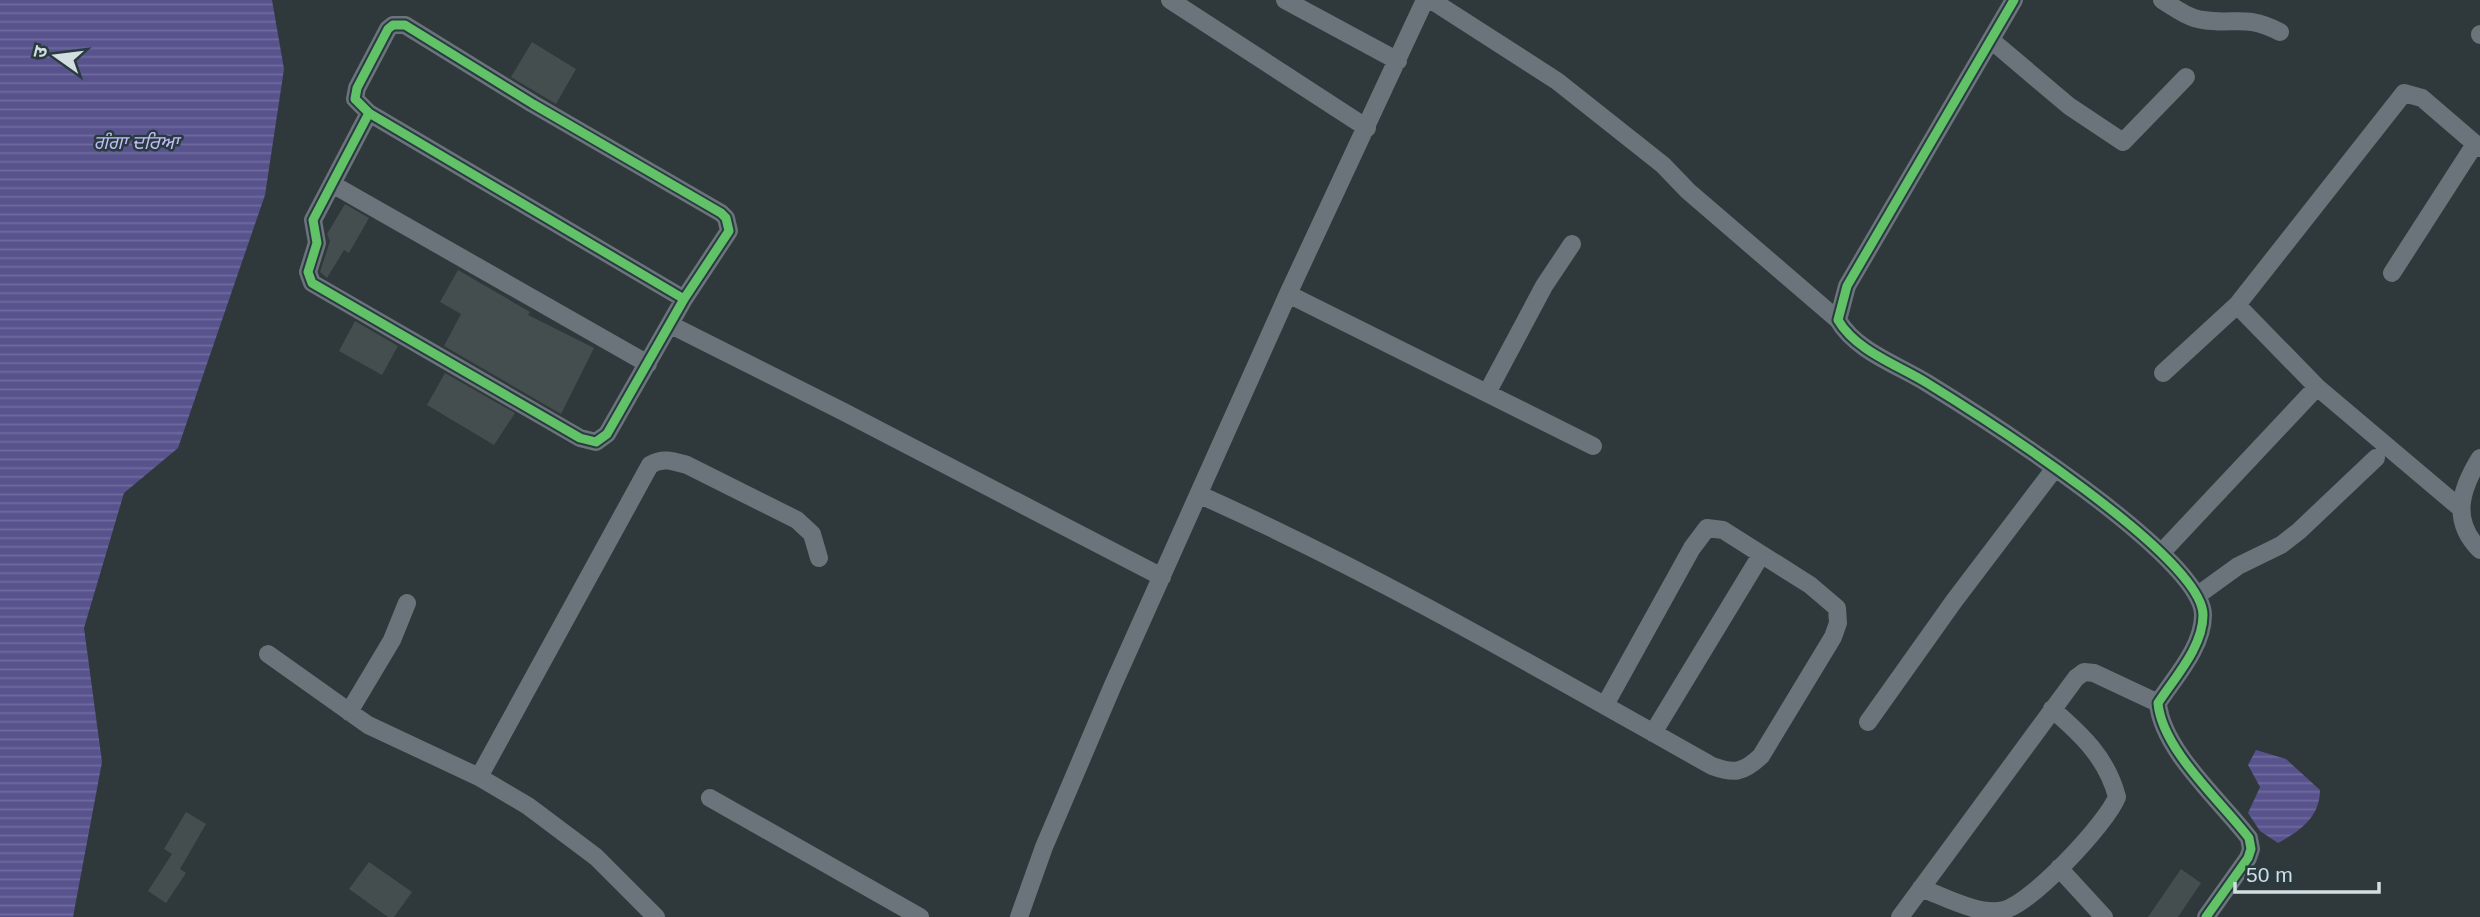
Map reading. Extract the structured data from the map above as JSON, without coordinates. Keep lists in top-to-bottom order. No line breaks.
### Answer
{"water":["ਗੰਗਾ ਦਰਿਆ"],"scale_bar":"50 m","north":"left"}
